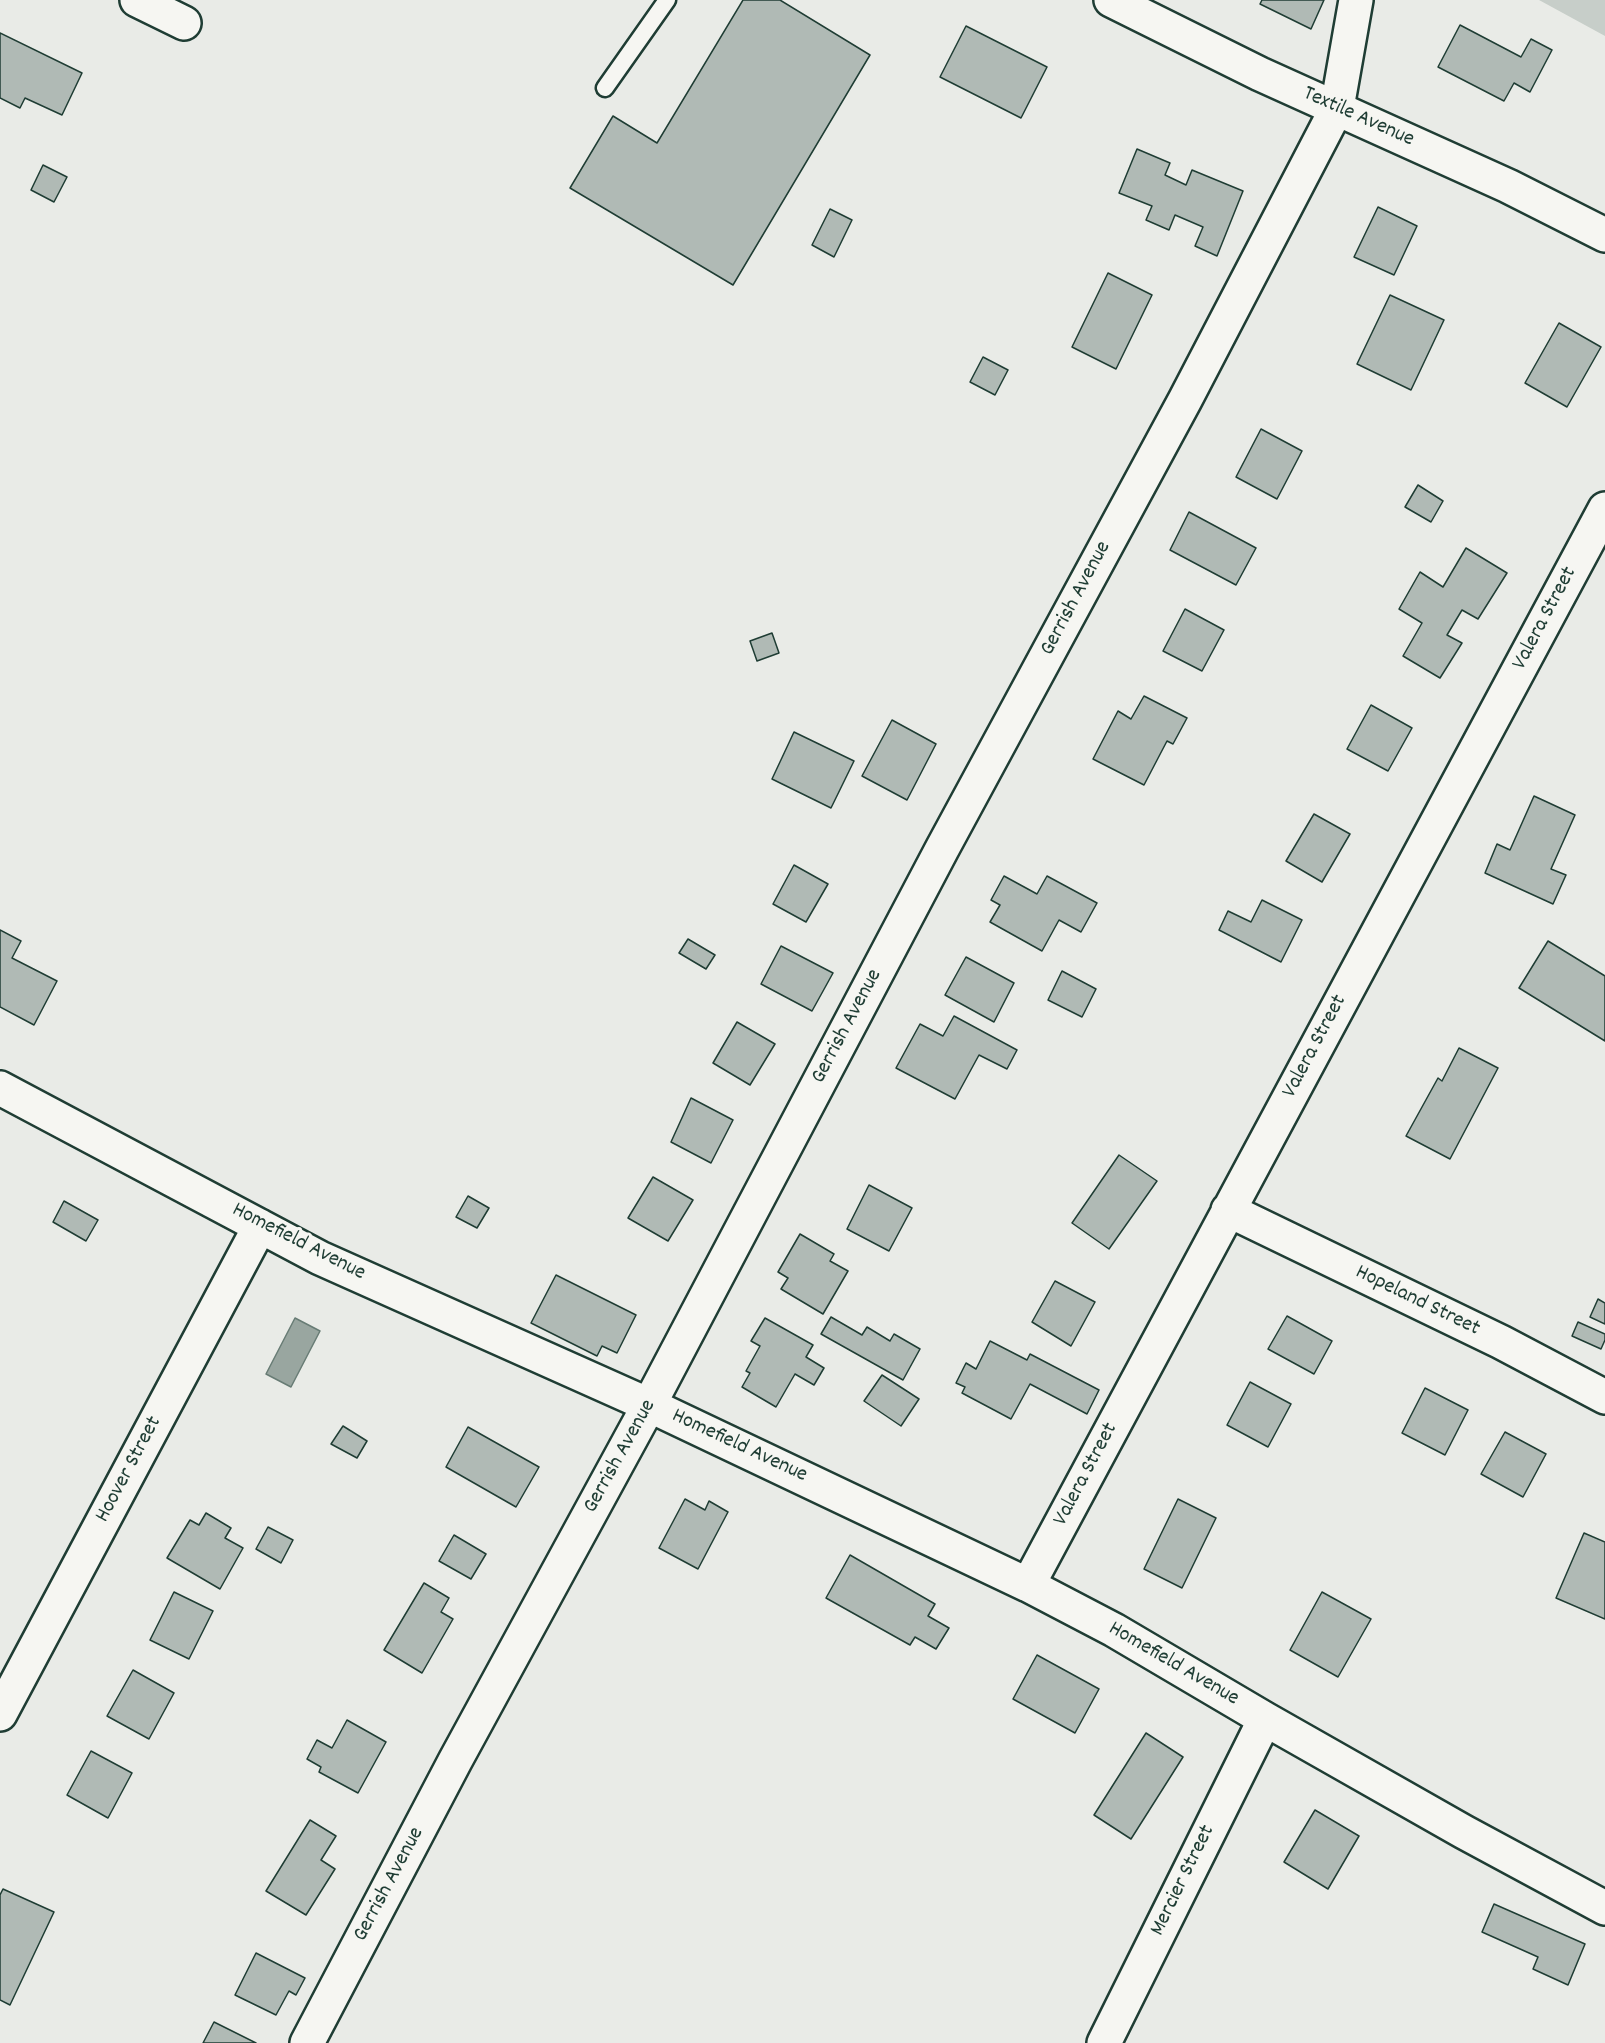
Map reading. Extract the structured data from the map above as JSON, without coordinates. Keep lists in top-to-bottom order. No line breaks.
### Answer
{"streets":{"street":["Textile Avenue","Gerrish Avenue","Valera Street","Homefield Avenue","Hopeland Street","Hoover Street","Mercier Street"]},"crossings":[["Textile Avenue","Gerrish Avenue"],["Gerrish Avenue","Homefield Avenue"],["Valera Street","Homefield Avenue"],["Valera Street","Hopeland Street"],["Homefield Avenue","Hoover Street"],["Homefield Avenue","Mercier Street"]]}
